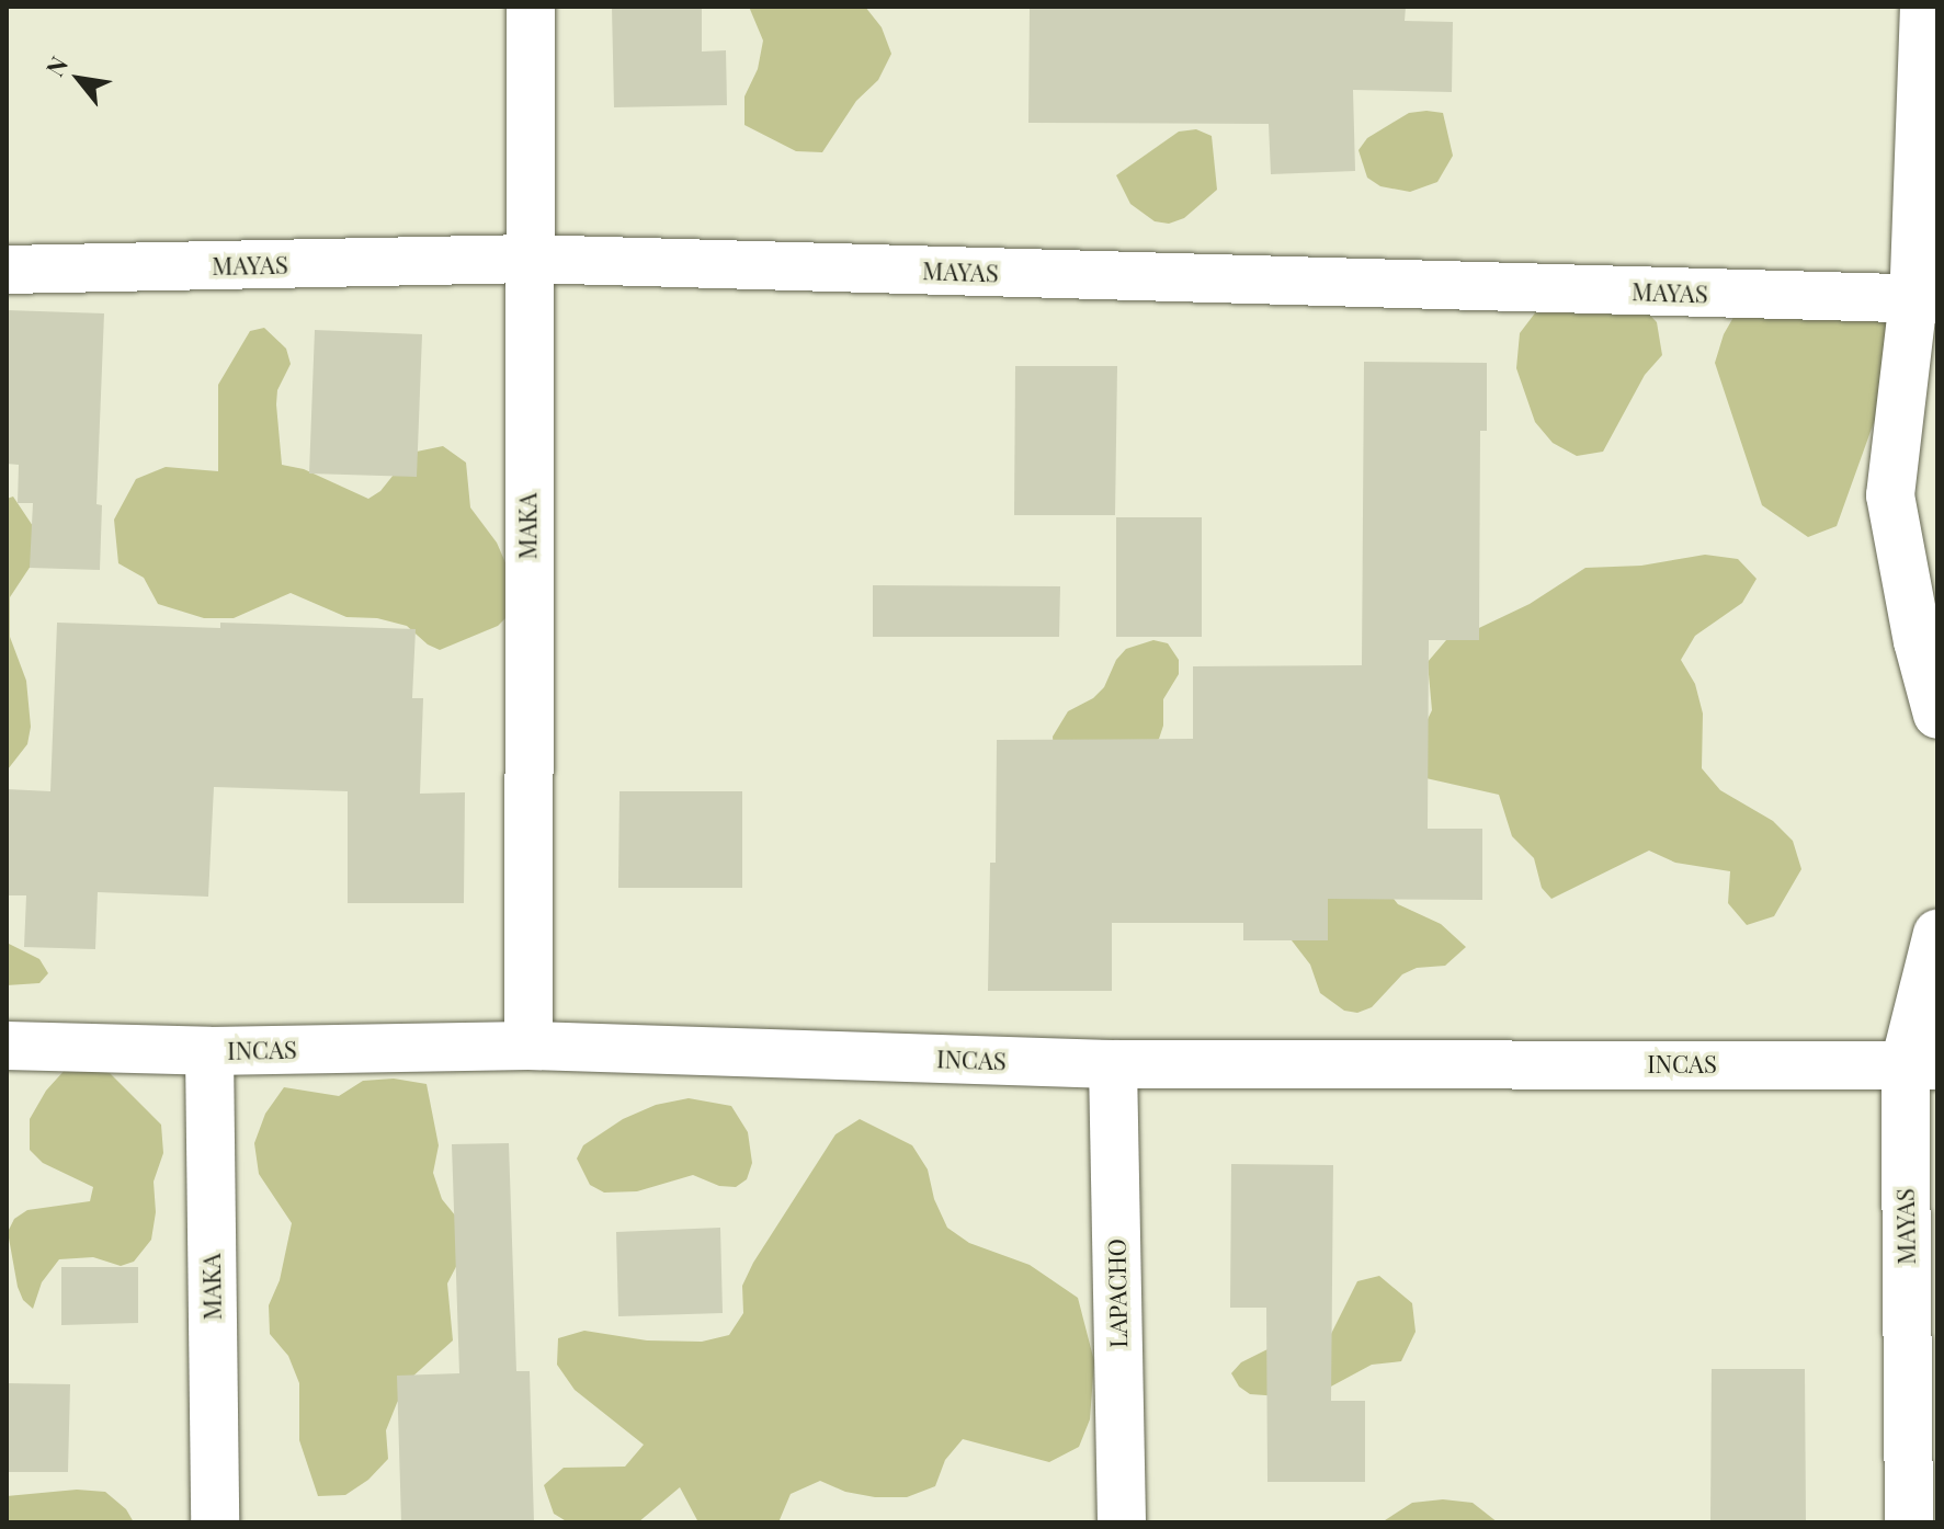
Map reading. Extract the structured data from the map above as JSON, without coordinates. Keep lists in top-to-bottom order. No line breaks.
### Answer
{"streets":{"street":["MAYAS","MAKA","INCAS","LAPACHO"]},"crossings":[["MAYAS","MAKA"],["MAYAS","INCAS"],["MAKA","INCAS"],["INCAS","LAPACHO"]],"north":"top left"}
